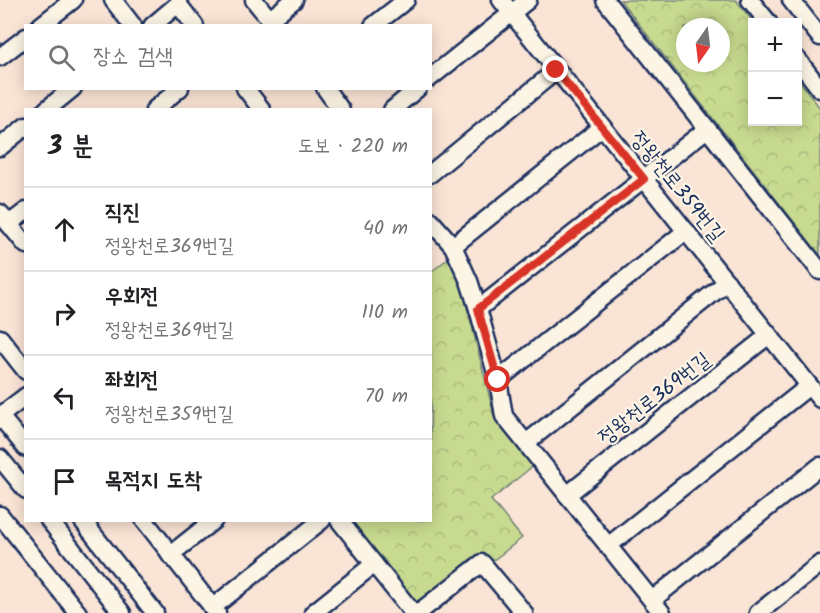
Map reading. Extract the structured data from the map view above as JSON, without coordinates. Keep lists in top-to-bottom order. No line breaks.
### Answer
{"streets":{"street":["정왕천로359번길","정왕천로369번길"]},"crossings":[["정왕천로359번길","정왕천로369번길"]],"north":"bottom","page":{"map_buttons":["+","−"],"search":"장소 검색","heading":["3 분","도보 · 220 m"],"list":[["직진","정왕천로369번길","40 m"],["우회전","정왕천로369번길","110 m"],["좌회전","정왕천로359번길","70 m"],"목적지 도착"]}}
